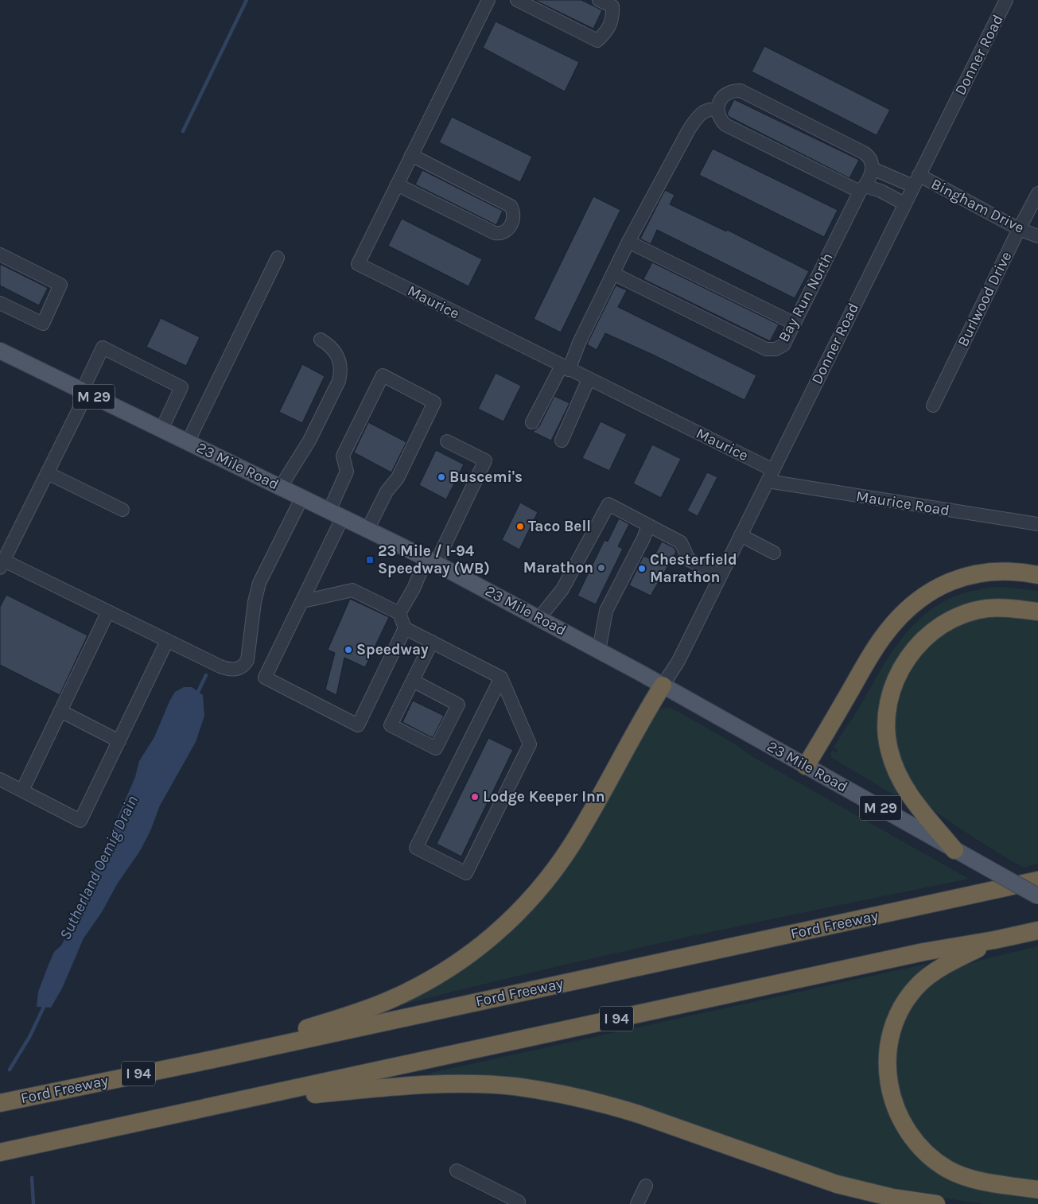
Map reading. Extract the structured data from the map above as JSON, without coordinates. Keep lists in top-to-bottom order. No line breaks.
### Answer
{"streets":{"highway":["Ford Freeway","I 94"],"main road":["M 29","23 Mile Road"],"street":["Donner Road","Bingham Drive","Bay Run North","Burlwood Drive","Maurice","Maurice Road"]},"crossings":[["Donner Road","Bingham Drive"],["Donner Road","Maurice"],["Donner Road","23 Mile Road"],["Donner Road","Maurice Road"],["Bingham Drive","Bay Run North"],["Bingham Drive","Burlwood Drive"],["Maurice","Maurice Road"]],"water":["Sutherland Oemig Drain"],"places":{"other":["Buscemi's","Taco Bell","Marathon","Chesterfield Marathon","Speedway","Lodge Keeper Inn"],"transit":["23 Mile / I-94 Speedway (WB)"]}}
